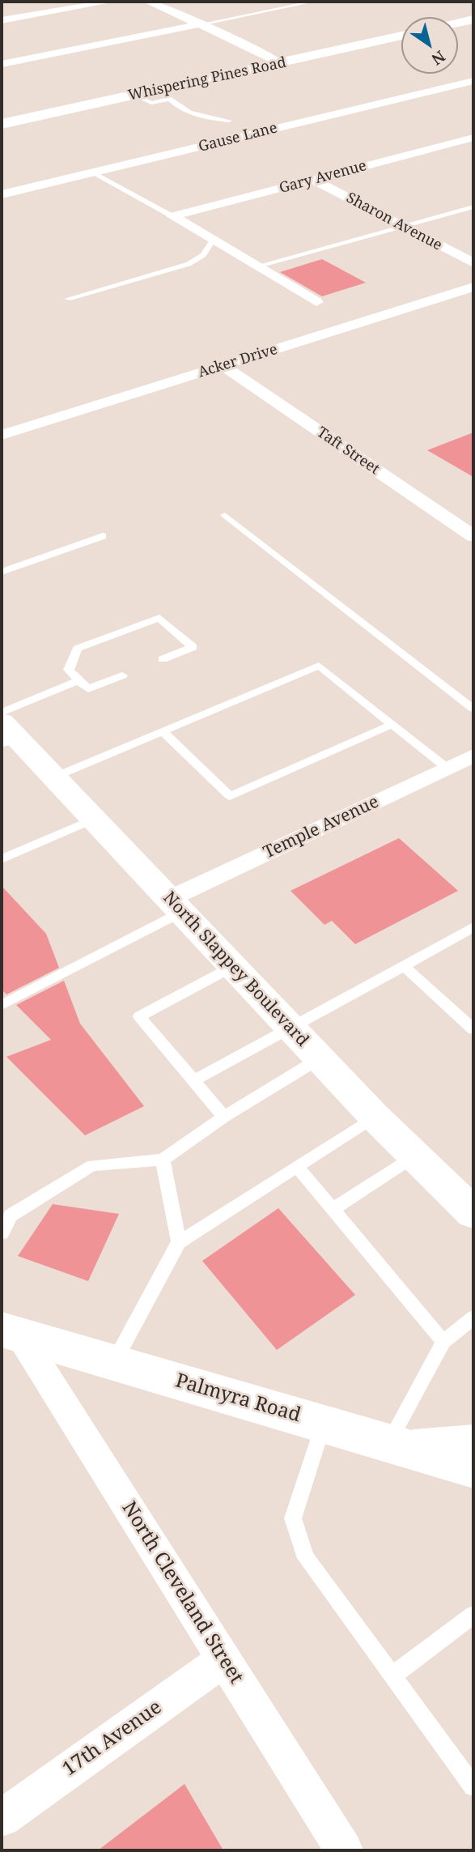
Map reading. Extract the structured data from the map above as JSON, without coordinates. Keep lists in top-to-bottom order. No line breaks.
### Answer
{"streets":{"street":["Whispering Pines Road","Gause Lane","Gary Avenue","Sharon Avenue","Acker Drive","Taft Street","Temple Avenue","North Slappey Boulevard","Palmyra Road","North Cleveland Street","17th Avenue"]},"crossings":[["Gary Avenue","Sharon Avenue"],["Acker Drive","Taft Street"],["Temple Avenue","North Slappey Boulevard"],["Palmyra Road","North Cleveland Street"],["North Cleveland Street","17th Avenue"]],"north":"bottom right"}
